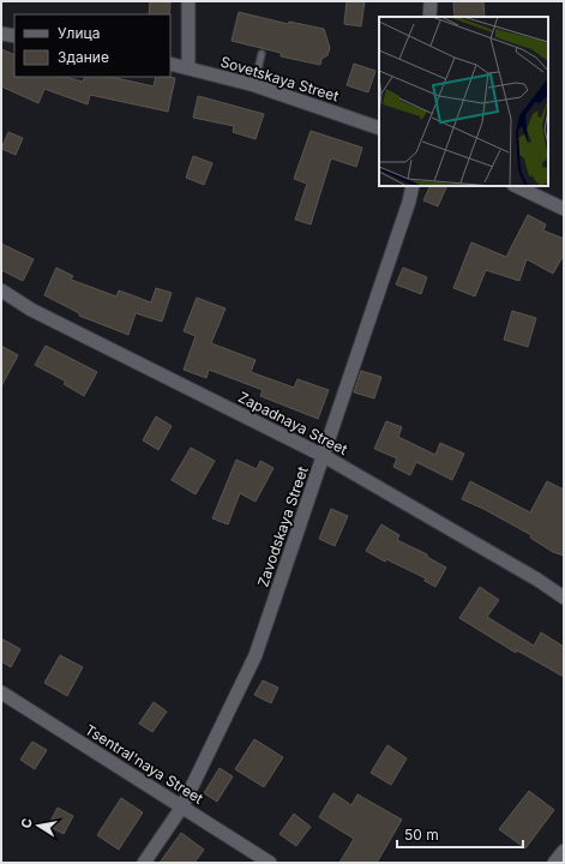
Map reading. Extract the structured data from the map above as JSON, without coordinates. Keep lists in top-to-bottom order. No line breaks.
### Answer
{"streets":{"street":["Sovetskaya Street","Zapadnaya Street","Zavodskaya Street","Tsentral'naya Street"]},"crossings":[["Zapadnaya Street","Zavodskaya Street"],["Zavodskaya Street","Tsentral'naya Street"]],"legend":["Улица","Здание"],"scale_bar":"50 m","north":"left"}
